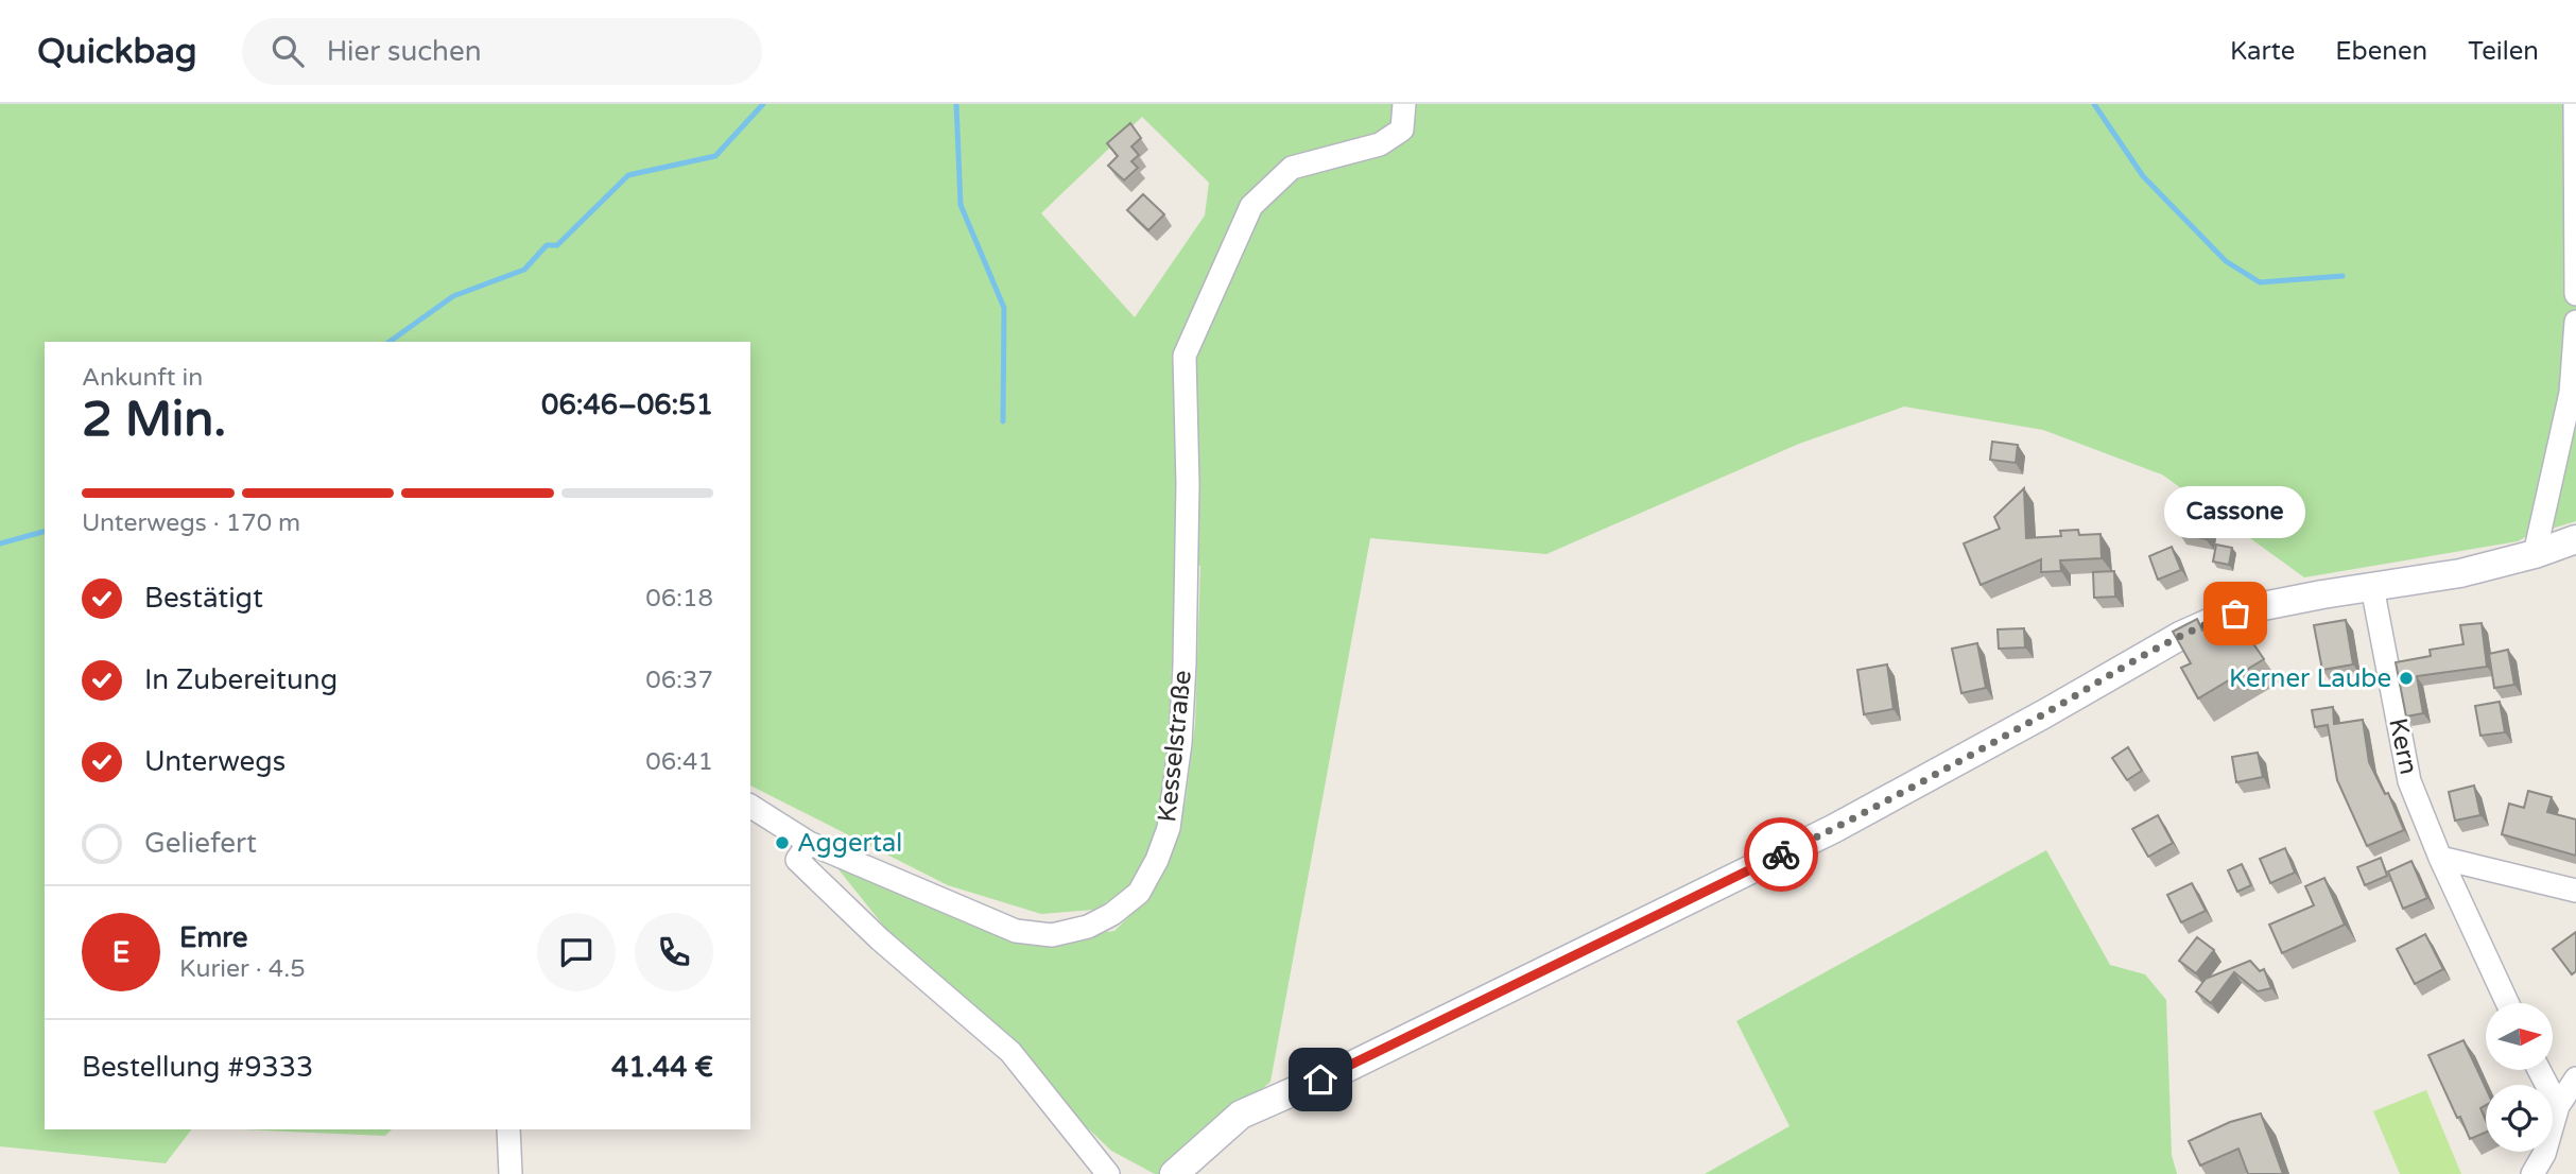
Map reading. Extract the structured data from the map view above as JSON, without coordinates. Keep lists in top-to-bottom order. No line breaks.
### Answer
{"streets":{"street":["Kesselstraße","Kern"]},"places":["Cassone","Kerner Laube","Aggertal"],"north":"right","page":{"header":"Quickbag","search":"Hier suchen","nav":["Karte","Ebenen","Teilen"],"heading":["2 Min.","Ankunft in","06:46–06:51"],"panel":["Emre","Kurier · 4.5","Bestellung #9333","41.44 €"],"bar":"Unterwegs · 170 m","bubble":"Cassone","list":[["Bestätigt","06:18"],["In Zubereitung","06:37"],["Unterwegs","06:41"],"Geliefert"],"round":"E"}}
